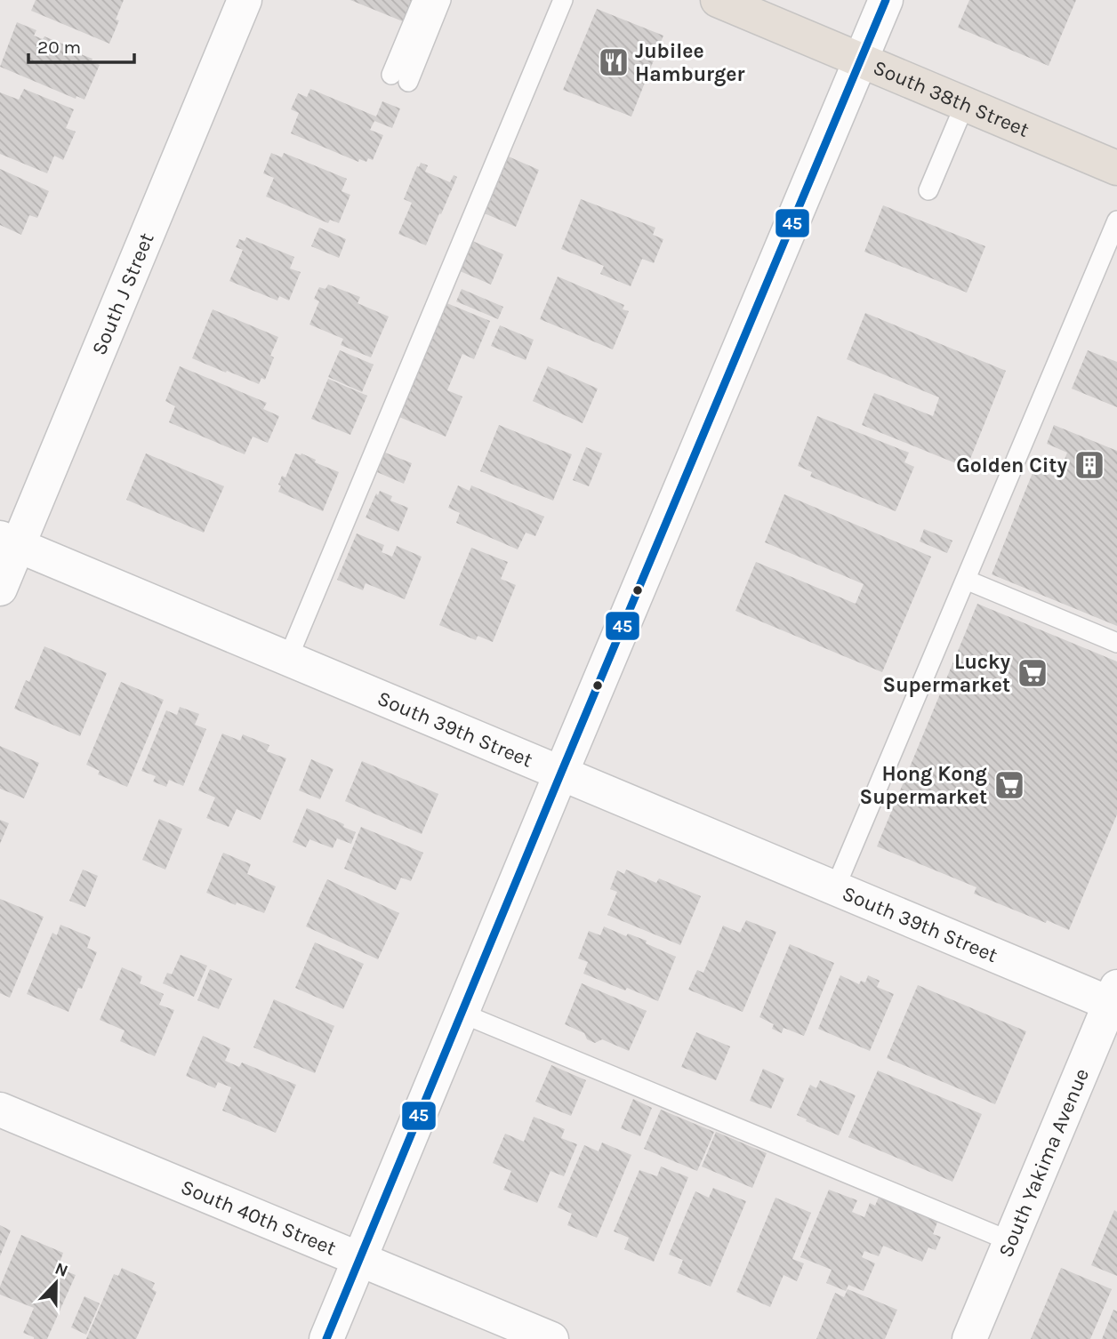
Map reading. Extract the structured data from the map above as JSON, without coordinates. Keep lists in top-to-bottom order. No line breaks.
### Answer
{"streets":{"main road":["South 38th Street"],"street":["South J Street","South 39th Street","South Yakima Avenue","South 40th Street"]},"crossings":[["South J Street","South 39th Street"],["South 39th Street","South Yakima Avenue"]],"places":{"restaurant":["Jubilee Hamburger"],"building":["Golden City"],"supermarket":["Lucky Supermarket","Hong Kong Supermarket"]},"lines":["transit line 45"],"scale_bar":"20 m","north":"top"}
